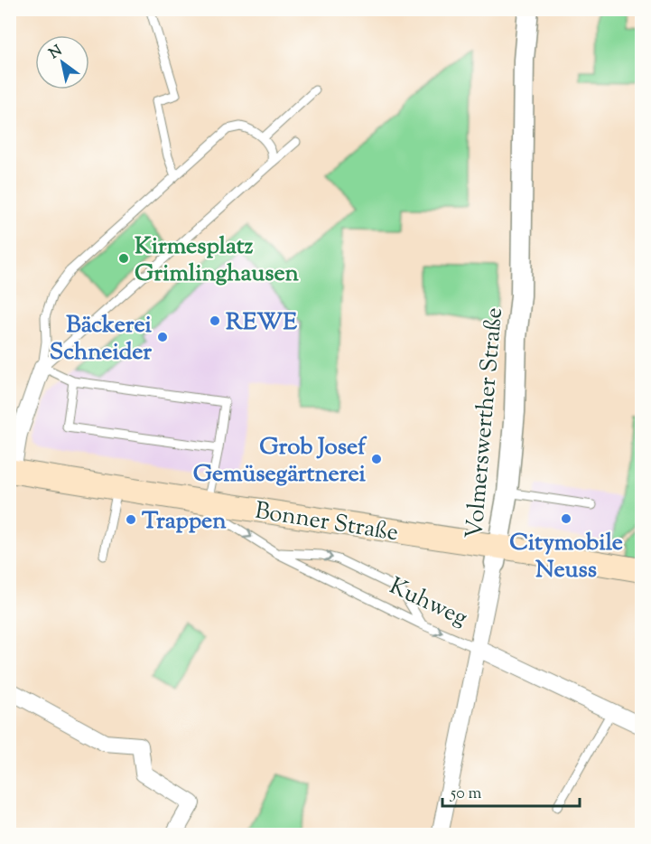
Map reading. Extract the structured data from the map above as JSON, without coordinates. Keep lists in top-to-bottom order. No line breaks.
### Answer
{"streets":{"main road":["Bonner Straße"],"street":["Volmerswerther Straße","Kuhweg"]},"crossings":[["Volmerswerther Straße","Bonner Straße"],["Volmerswerther Straße","Kuhweg"],["Bonner Straße","Kuhweg"]],"places":["Kirmesplatz Grimlinghausen","REWE","Bäckerei Schneider","Grob Josef Gemüsegärtnerei","Citymobile Neuss","Trappen"],"scale_bar":"50 m","north":"top left"}
